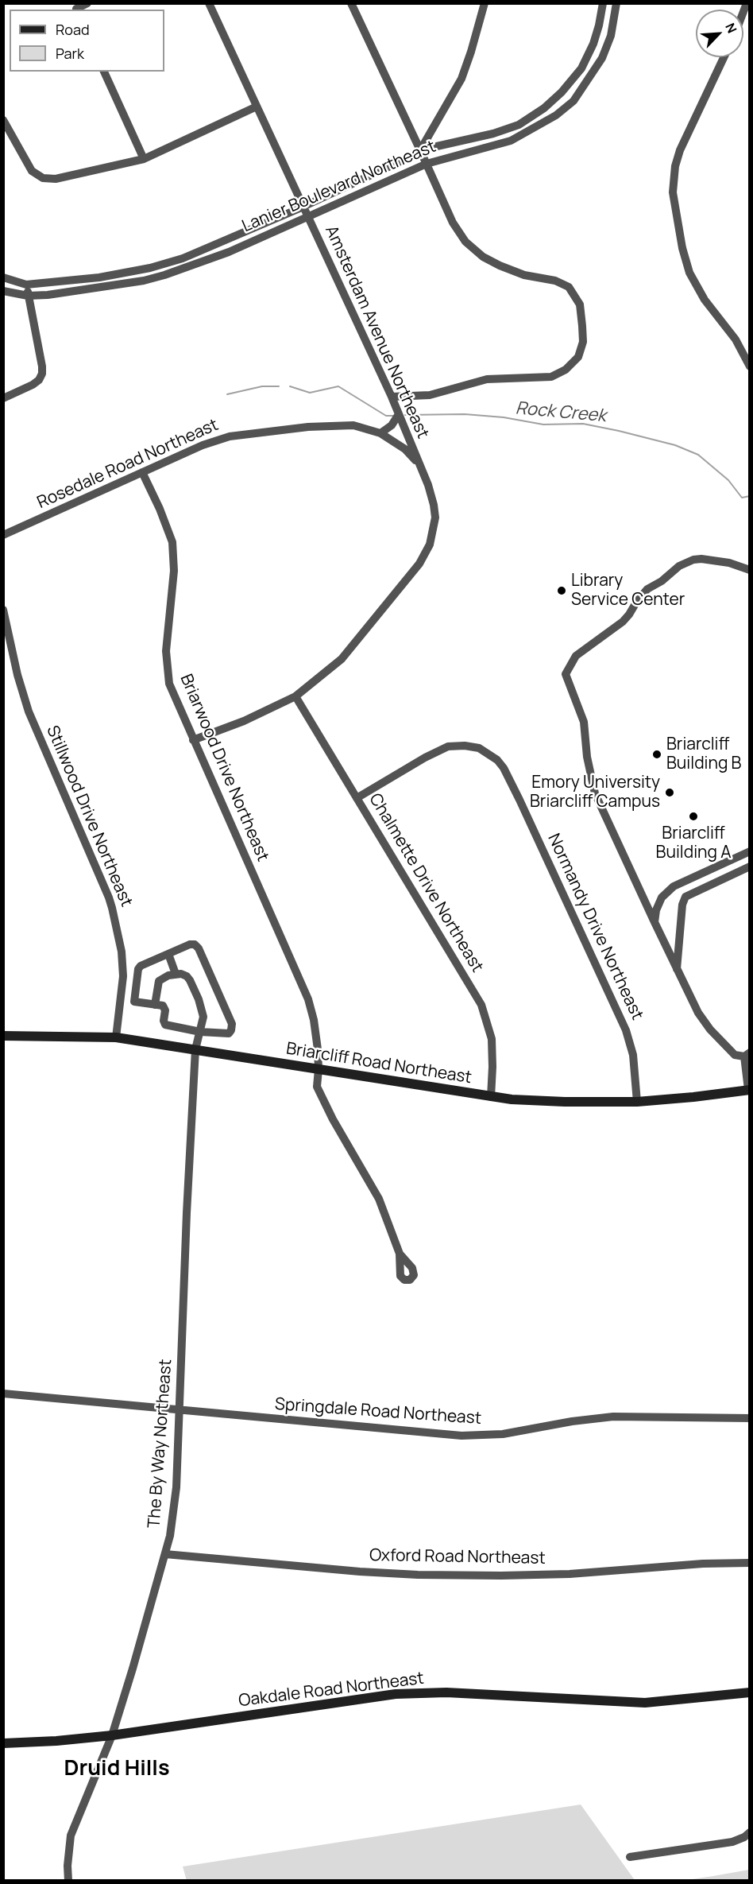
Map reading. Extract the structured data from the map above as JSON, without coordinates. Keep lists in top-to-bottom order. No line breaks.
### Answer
{"streets":{"main road":["Briarcliff Road Northeast","Oakdale Road Northeast"],"street":["Lanier Boulevard Northeast","Amsterdam Avenue Northeast","Rosedale Road Northeast","Briarwood Drive Northeast","Stillwood Drive Northeast","Chalmette Drive Northeast","Normandy Drive Northeast","Springdale Road Northeast","The By Way Northeast","Oxford Road Northeast"]},"crossings":[["Lanier Boulevard Northeast","Amsterdam Avenue Northeast"],["Amsterdam Avenue Northeast","Rosedale Road Northeast"],["Amsterdam Avenue Northeast","Briarwood Drive Northeast"],["Amsterdam Avenue Northeast","Chalmette Drive Northeast"],["Rosedale Road Northeast","Briarwood Drive Northeast"],["Briarwood Drive Northeast","Briarcliff Road Northeast"],["Stillwood Drive Northeast","Briarcliff Road Northeast"],["Chalmette Drive Northeast","Normandy Drive Northeast"],["Chalmette Drive Northeast","Briarcliff Road Northeast"],["Normandy Drive Northeast","Briarcliff Road Northeast"],["Briarcliff Road Northeast","The By Way Northeast"],["Springdale Road Northeast","The By Way Northeast"],["The By Way Northeast","Oxford Road Northeast"],["The By Way Northeast","Oakdale Road Northeast"]],"districts":["Druid Hills"],"water":["Rock Creek"],"places":["Library Service Center","Briarcliff Building B","Emory University Briarcliff Campus","Briarcliff Building A"],"legend":["Road","Park"],"north":"top right"}
